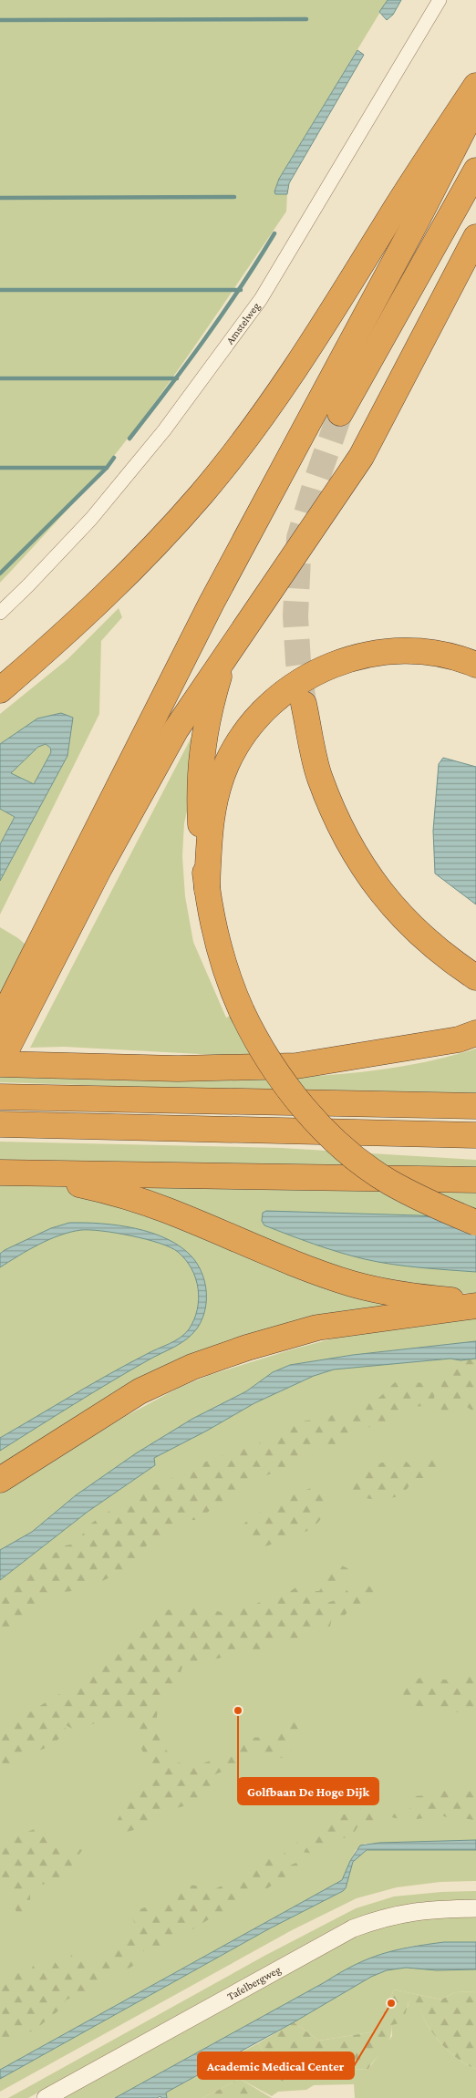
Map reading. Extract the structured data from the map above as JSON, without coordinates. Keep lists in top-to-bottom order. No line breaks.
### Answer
{"streets":{"street":["Amstelweg","Tafelbergweg"]},"places":["Golfbaan De Hoge Dijk","Academic Medical Center"]}
